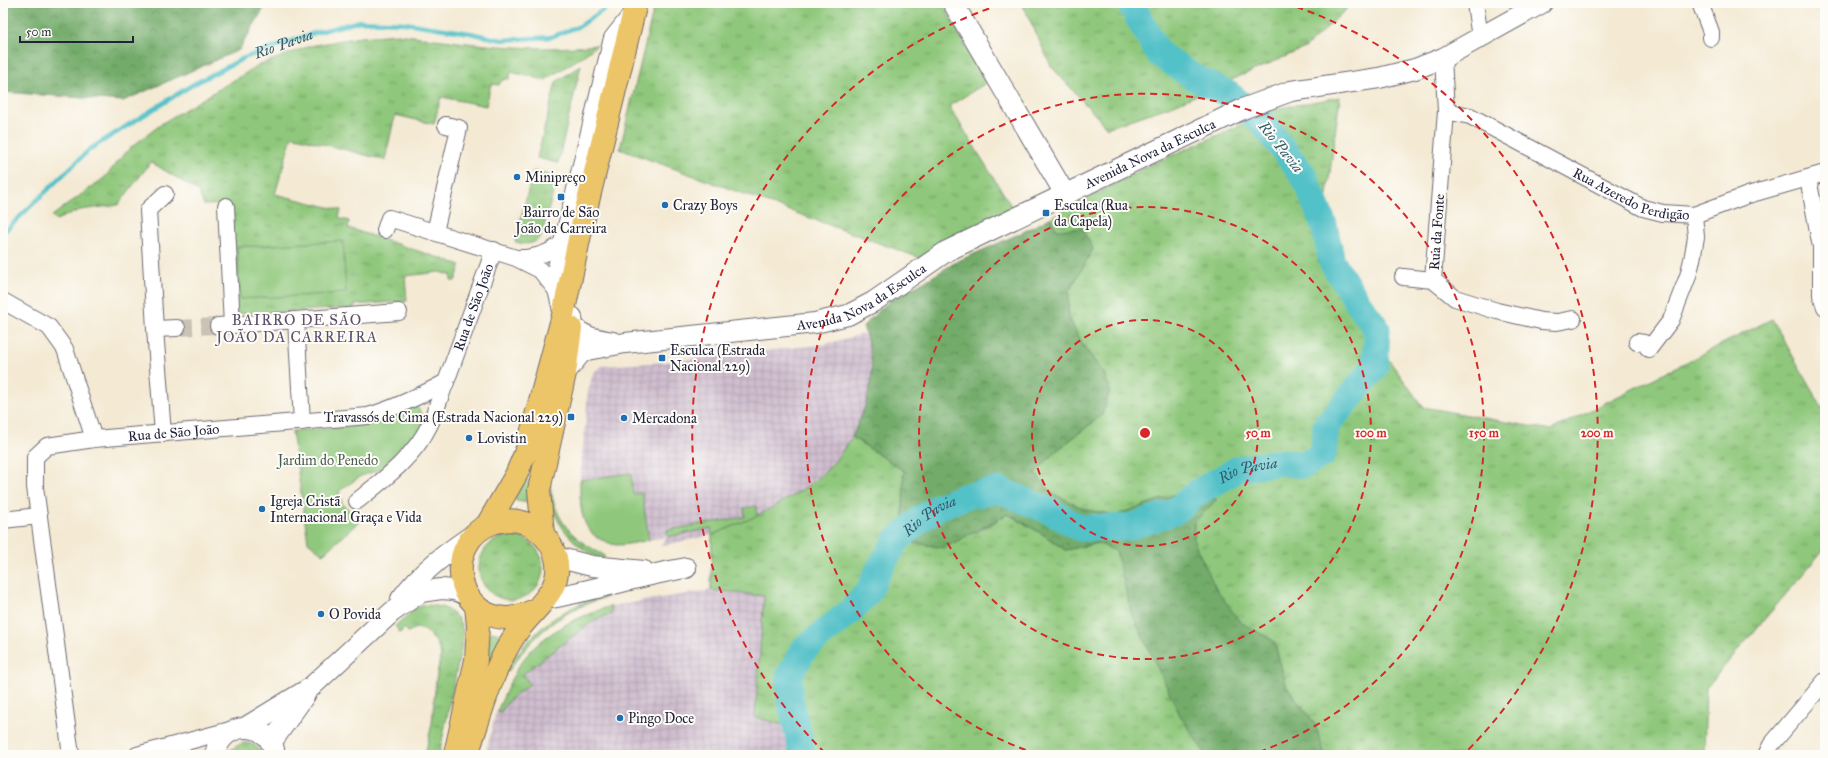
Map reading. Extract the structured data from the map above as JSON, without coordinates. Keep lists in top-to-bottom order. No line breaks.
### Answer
{"streets":{"street":["Avenida Nova da Esculca","Rua Azeredo Perdigão","Rua da Fonte","Rua de São João"]},"crossings":[["Avenida Nova da Esculca","Rua da Fonte"],["Avenida Nova da Esculca","Rua de São João"],["Rua Azeredo Perdigão","Rua da Fonte"]],"districts":["BAIRRO DE SÃO JOÃO DA CARREIRA"],"water":["Rio Pavia"],"parks":["Jardim do Penedo"],"places":{"other":["Minipreço","Crazy Boys","Mercadona","Lovistin","Igreja Cristã Internacional Graça e Vida","O Povida","Pingo Doce"],"transit":["Bairro de São João da Carreira","Esculca (Rua da Capela)","Esculca (Estrada Nacional 229)","Travassós de Cima (Estrada Nacional 229)"]},"scale_bar":"50 m","rings":["50 m","100 m","150 m","200 m"]}
